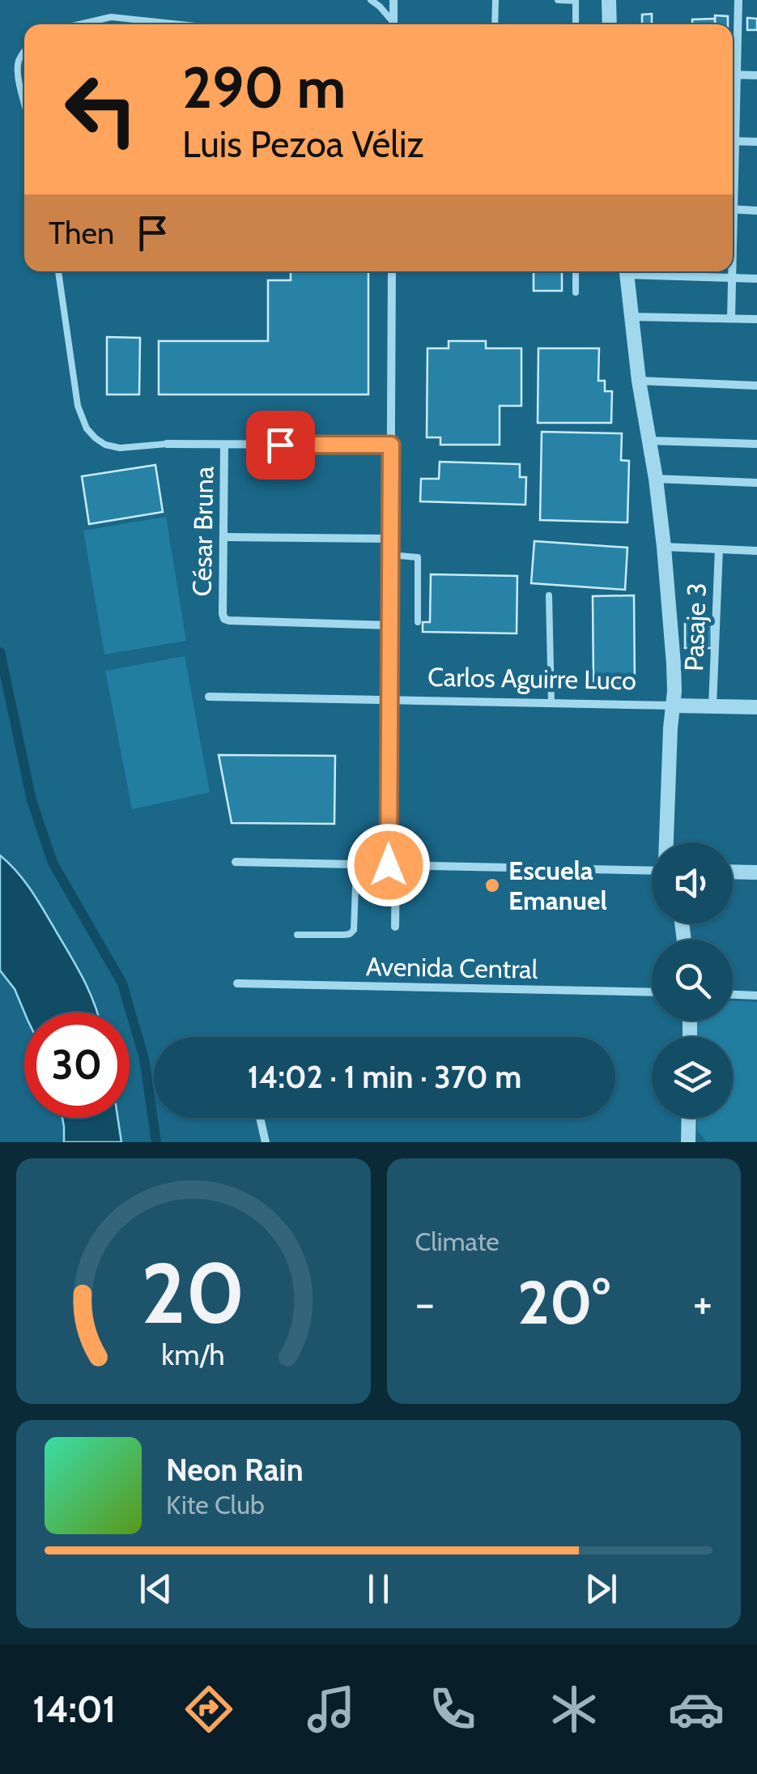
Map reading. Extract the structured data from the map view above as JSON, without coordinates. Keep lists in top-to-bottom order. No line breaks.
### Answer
{"streets":{"street":["César Bruna","Pasaje 3","Carlos Aguirre Luco","Avenida Central"]},"crossings":[["Pasaje 3","Carlos Aguirre Luco"]],"places":["Escuela Emanuel"],"page":{"turn":["290 m","Luis Pezoa Véliz"],"then":"Then","limit":"30","trip":"14:02 · 1 min · 370 m","tile":"Climate","heat":["−","20°","+"],"song":["Neon Rain","Kite Club"],"tabs":"14:01","gauge":["20","km/h"]}}
